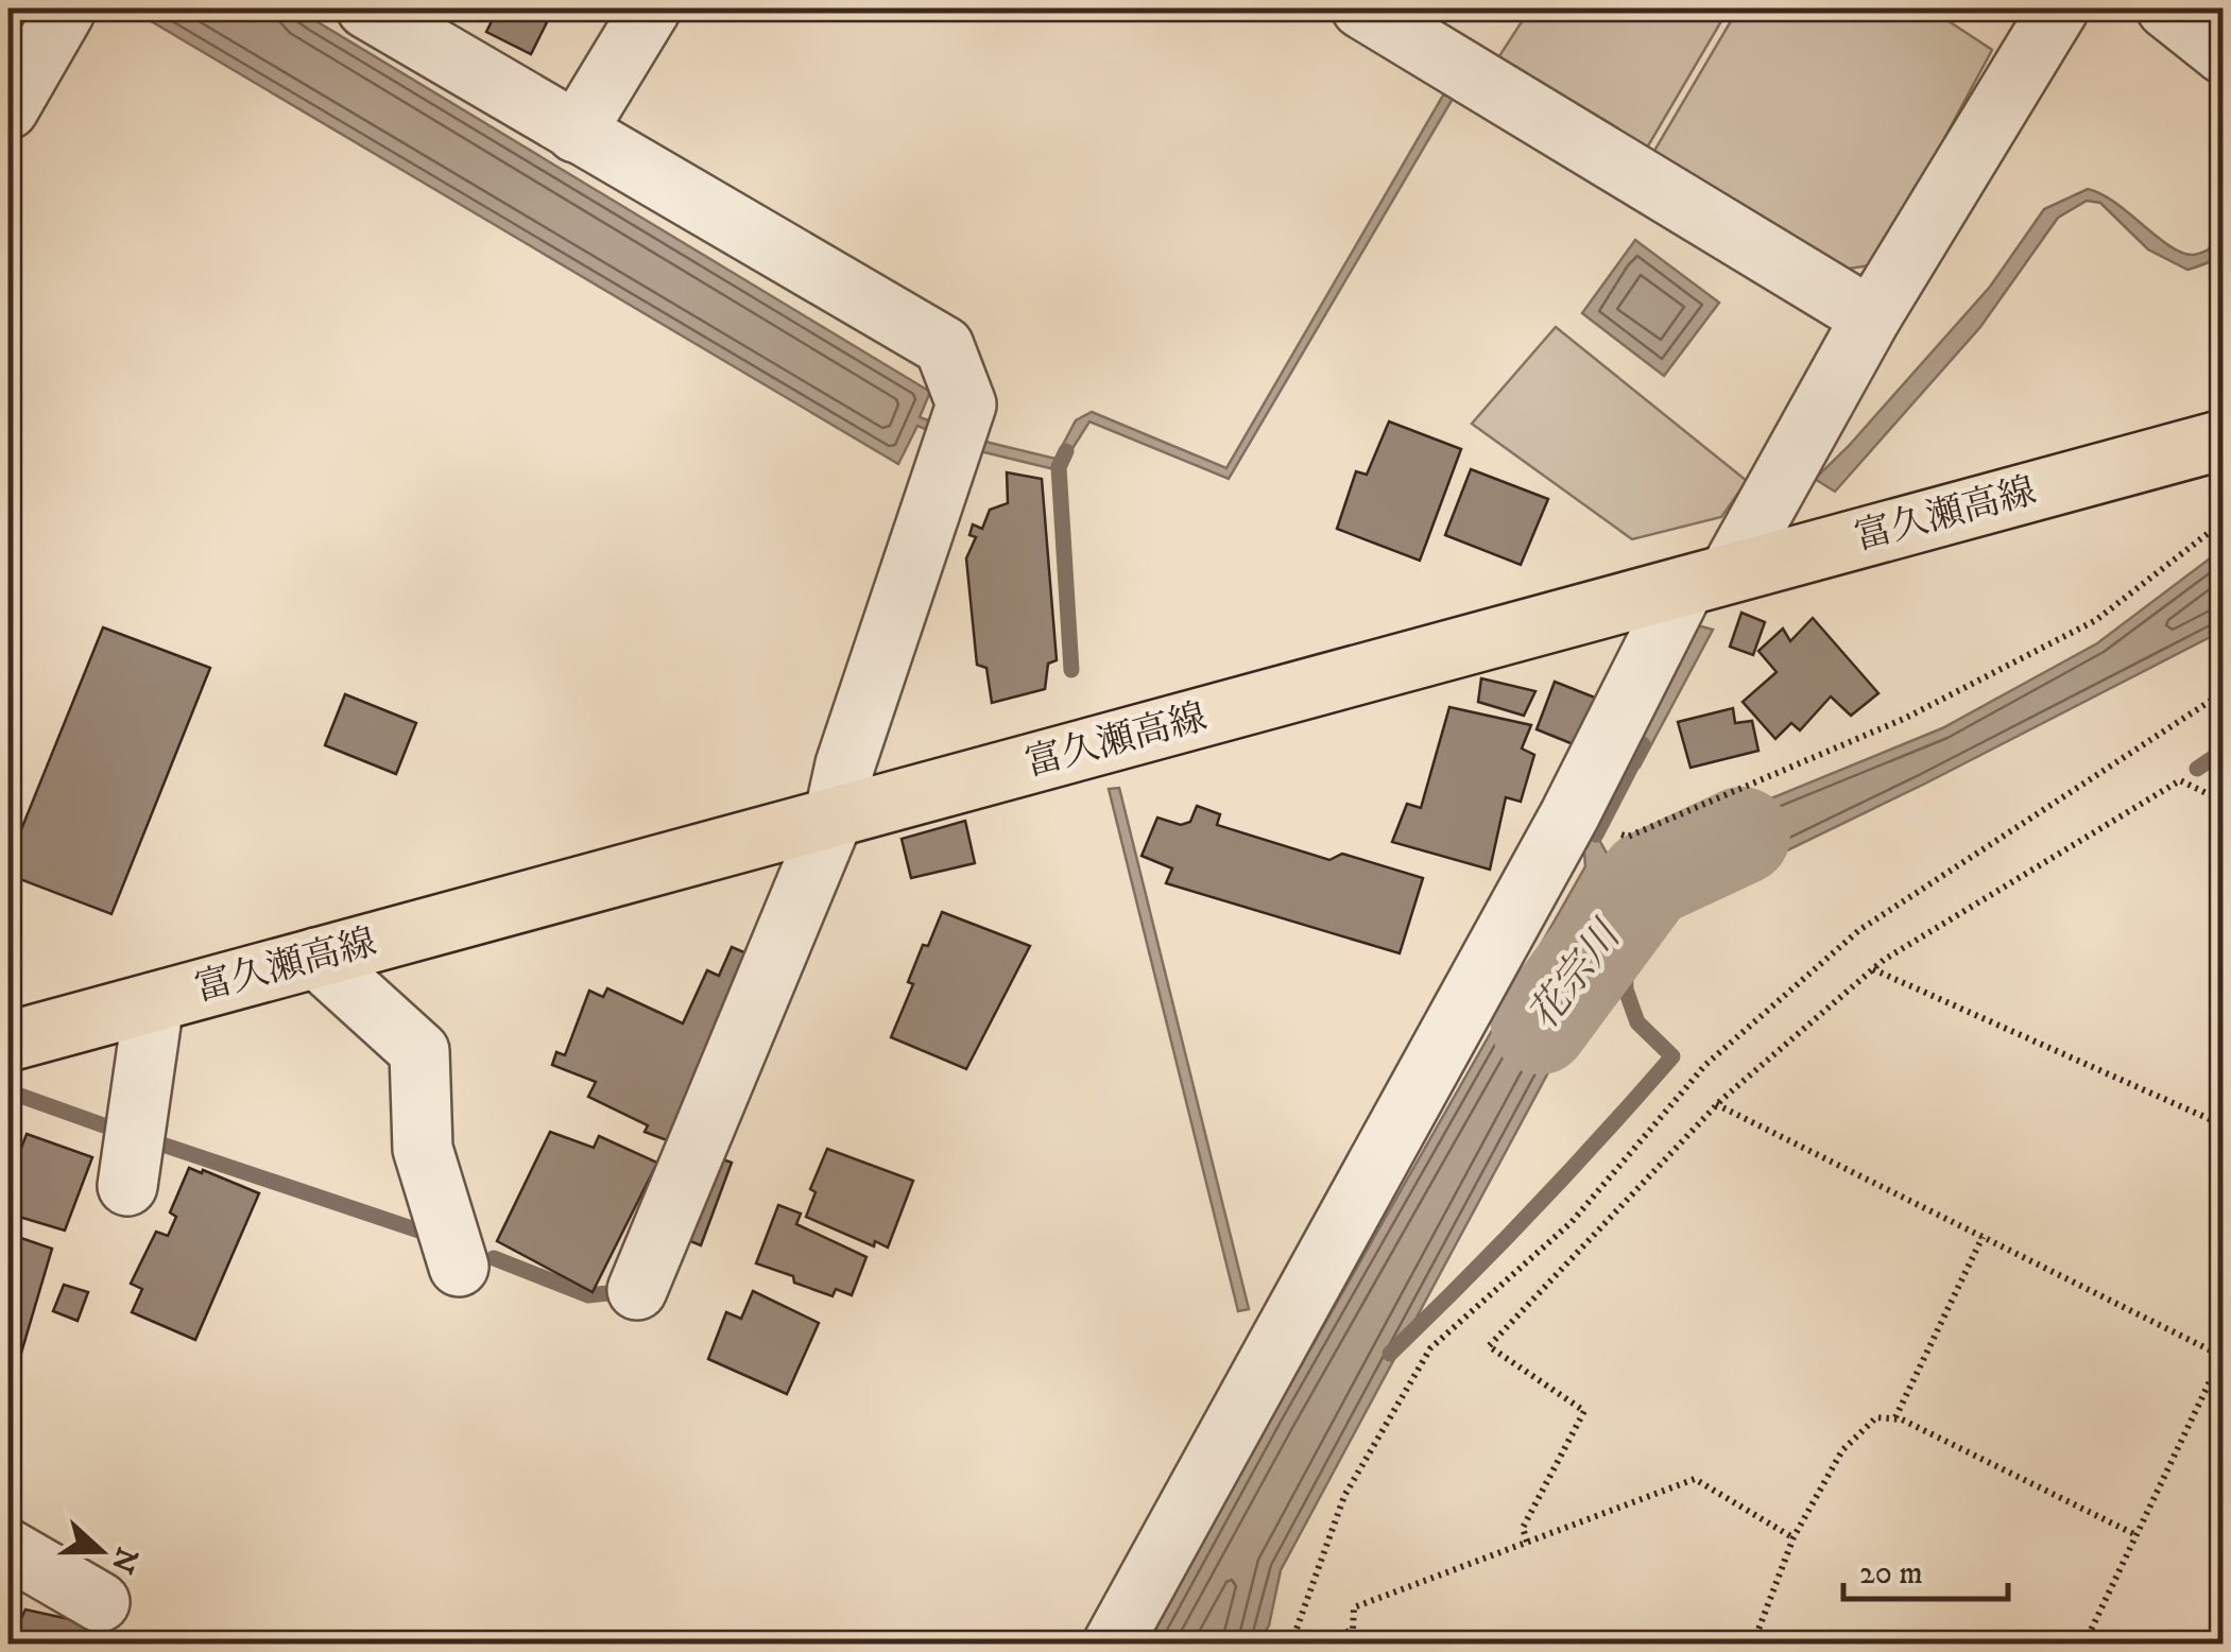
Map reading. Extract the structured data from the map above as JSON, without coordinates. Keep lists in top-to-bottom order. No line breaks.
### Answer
{"streets":{"main road":["富久瀬高線"]},"water":["花宗川"],"scale_bar":"20 m","north":"right"}
